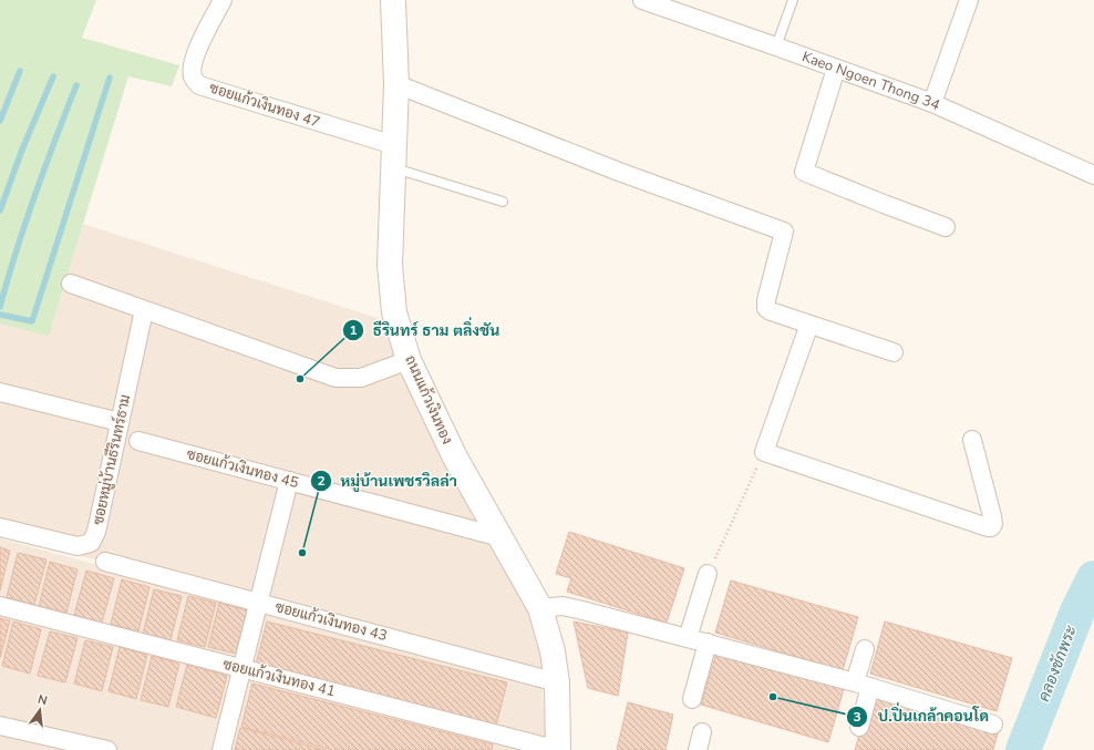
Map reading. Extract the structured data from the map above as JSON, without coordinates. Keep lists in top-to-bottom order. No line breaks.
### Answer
{"streets":{"street":["Kaeo Ngoen Thong 34","ซอยแก้วเงินทอง 47","ถนนแก้วเงินทอง","ซอยหมู่บ้านธีรินทร์ธาม","ซอยแก้วเงินทอง 45","ซอยแก้วเงินทอง 43","ซอยแก้วเงินทอง 41"]},"crossings":[["ซอยแก้วเงินทอง 47","ถนนแก้วเงินทอง"],["ถนนแก้วเงินทอง","ซอยแก้วเงินทอง 45"],["ถนนแก้วเงินทอง","ซอยแก้วเงินทอง 43"],["ถนนแก้วเงินทอง","ซอยแก้วเงินทอง 41"]],"water":["คลองชักพระ"],"places":["ธีรินทร์ ธาม ตลิ่งชัน","หมู่บ้านเพชรวิลล่า","ป.ปิ่นเกล้าคอนโด"],"north":"top"}
